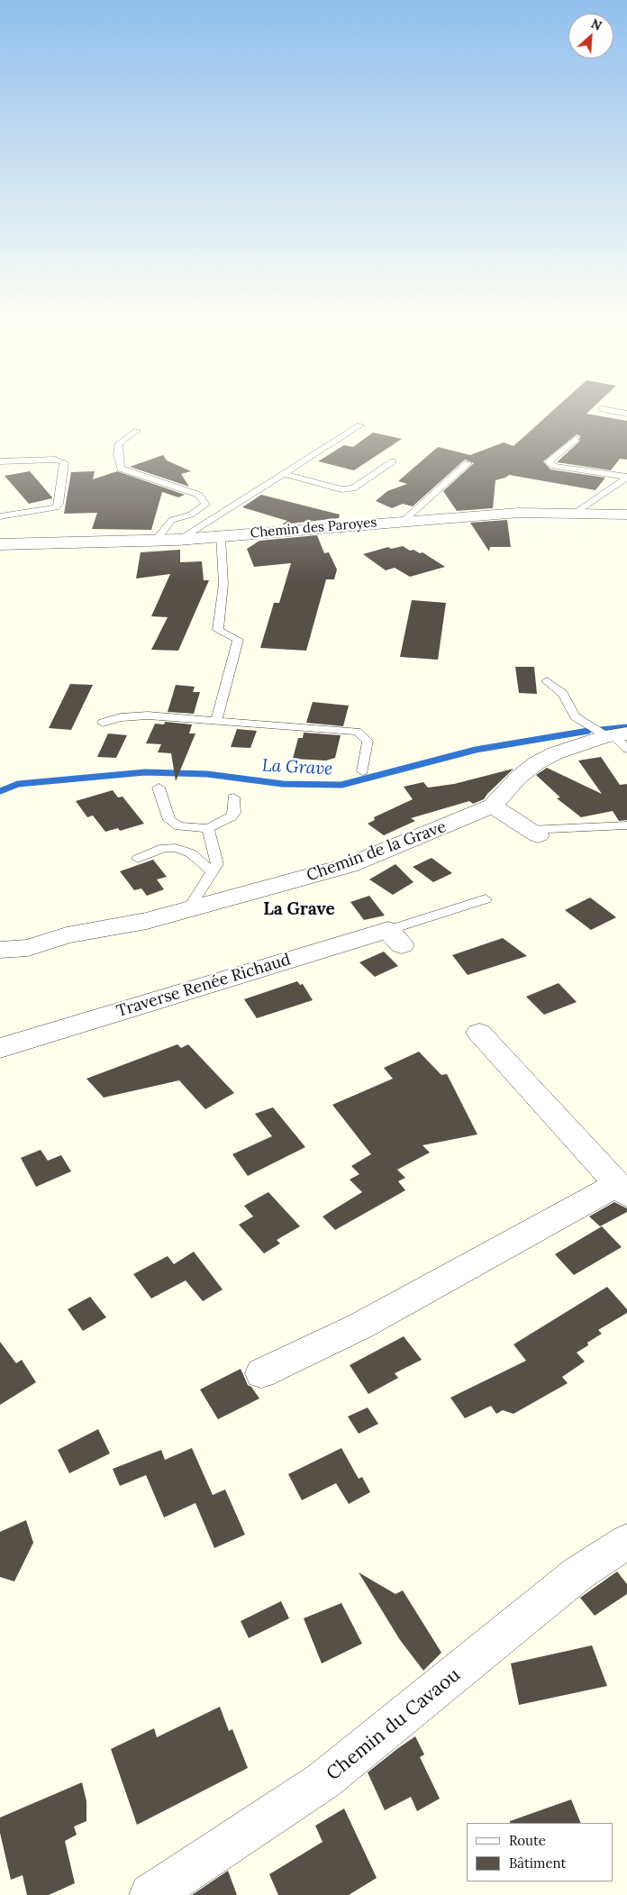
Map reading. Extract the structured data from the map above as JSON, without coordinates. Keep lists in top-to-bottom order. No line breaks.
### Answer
{"streets":{"street":["Chemin des Paroyes","Chemin de la Grave","Traverse Renée Richaud","Chemin du Cavaou"]},"districts":["La Grave"],"water":["La Grave"],"legend":["Route","Bâtiment"],"north":"top right"}
